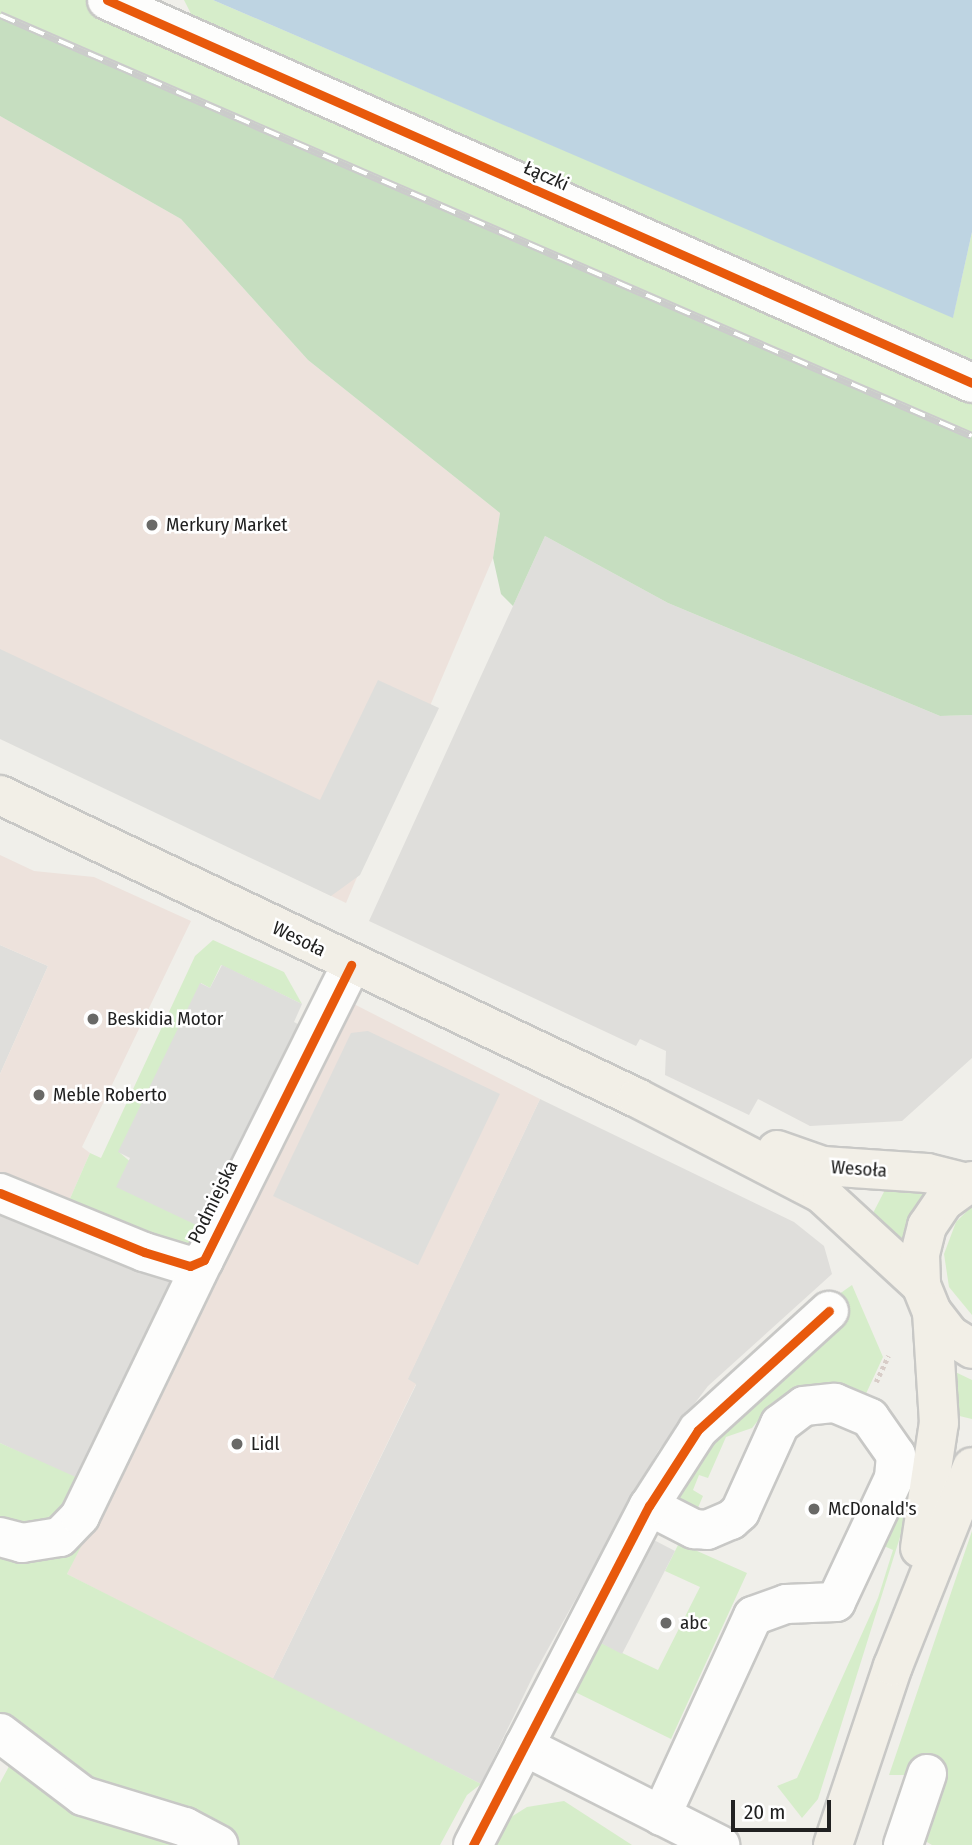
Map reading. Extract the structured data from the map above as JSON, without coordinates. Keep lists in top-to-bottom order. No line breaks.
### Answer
{"streets":{"main road":["Wesoła"],"street":["Łączki","Podmiejska"]},"crossings":[["Wesoła","Podmiejska"]],"places":["Merkury Market","Beskidia Motor","Meble Roberto","Lidl","McDonald's","abc"],"scale_bar":"20 m"}
